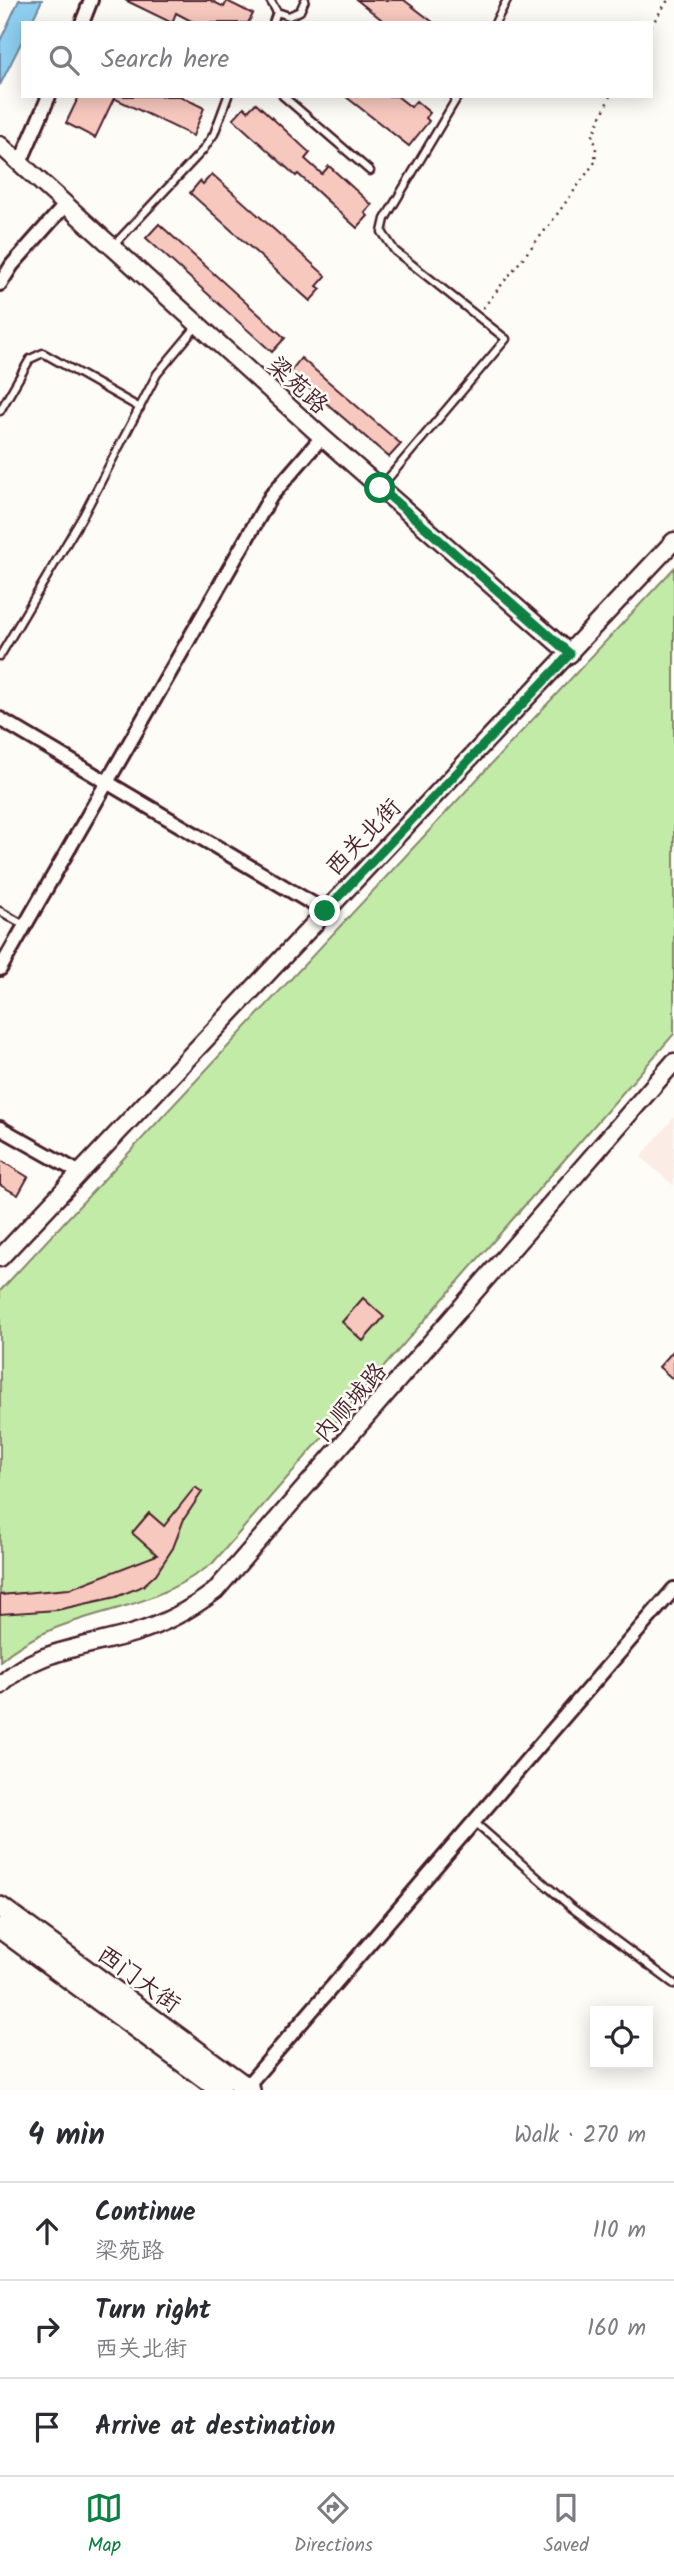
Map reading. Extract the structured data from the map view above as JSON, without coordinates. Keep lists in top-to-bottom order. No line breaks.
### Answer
{"streets":{"main road":["西门大街"],"street":["梁苑路","西关北街","内顺城路"]},"crossings":[["梁苑路","西关北街"]],"page":{"search":"Search here","heading":["4 min","Walk · 270 m"],"list":[["Continue","梁苑路","110 m"],["Turn right","西关北街","160 m"],"Arrive at destination"],"nav":["Map","Directions","Saved"]}}
